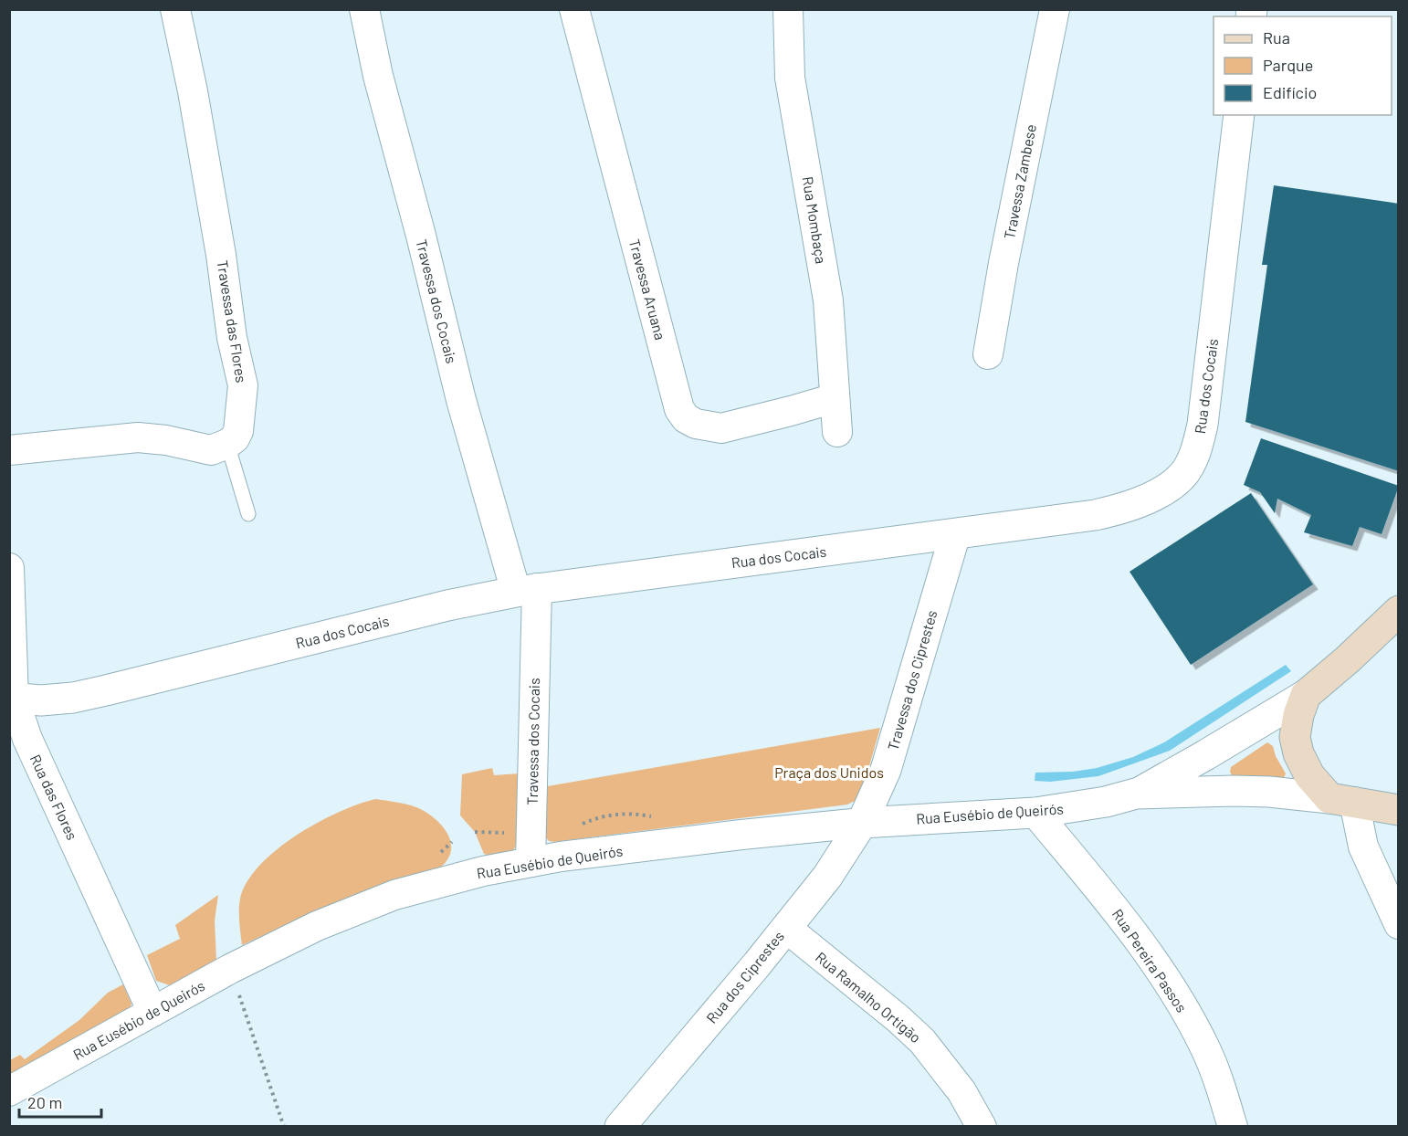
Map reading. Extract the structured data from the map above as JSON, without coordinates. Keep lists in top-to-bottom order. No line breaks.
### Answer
{"streets":{"main road":["Rua Eusébio de Queirós"],"street":["Travessa Zambese","Rua Mombaça","Travessa Aruana","Travessa dos Cocais","Travessa das Flores","Rua dos Cocais","Travessa dos Ciprestes","Rua das Flores","Rua Pereira Passos","Rua dos Ciprestes","Rua Ramalho Ortigão"]},"crossings":[["Rua Mombaça","Travessa Aruana"],["Travessa dos Cocais","Rua dos Cocais"],["Travessa dos Cocais","Rua Eusébio de Queirós"],["Rua dos Cocais","Travessa dos Ciprestes"],["Rua dos Cocais","Rua das Flores"],["Travessa dos Ciprestes","Rua Eusébio de Queirós"],["Travessa dos Ciprestes","Rua dos Ciprestes"],["Rua das Flores","Rua Eusébio de Queirós"],["Rua Eusébio de Queirós","Rua Pereira Passos"],["Rua Eusébio de Queirós","Rua dos Ciprestes"],["Rua dos Ciprestes","Rua Ramalho Ortigão"]],"parks":["Praça dos Unidos"],"legend":["Rua","Parque","Edifício"],"scale_bar":"20 m"}
